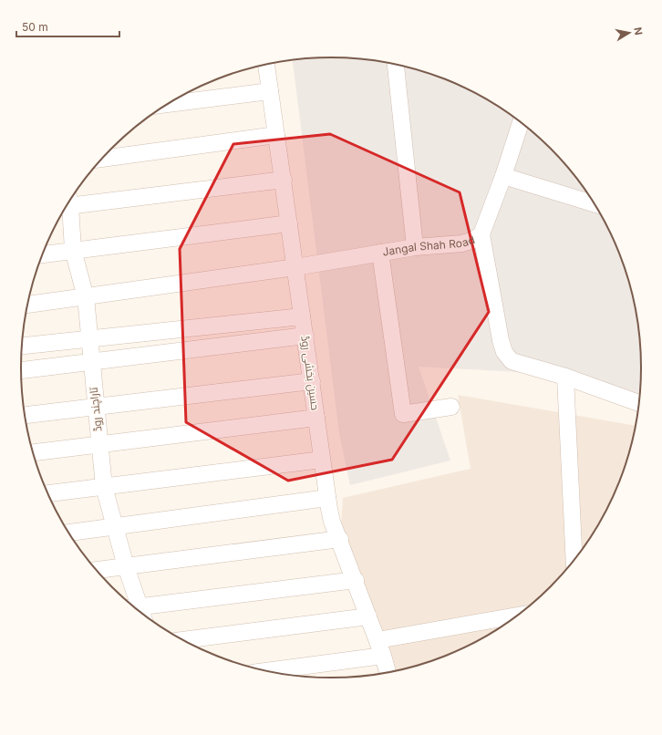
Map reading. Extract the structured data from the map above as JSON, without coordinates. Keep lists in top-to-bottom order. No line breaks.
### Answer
{"streets":{"street":["Jangal Shah Road","حسین بخشی روڈ","تاراچند روڈ"]},"crossings":[["Jangal Shah Road","حسین بخشی روڈ"],["Jangal Shah Road","تاراچند روڈ"]],"scale_bar":"50 m","north":"right"}
